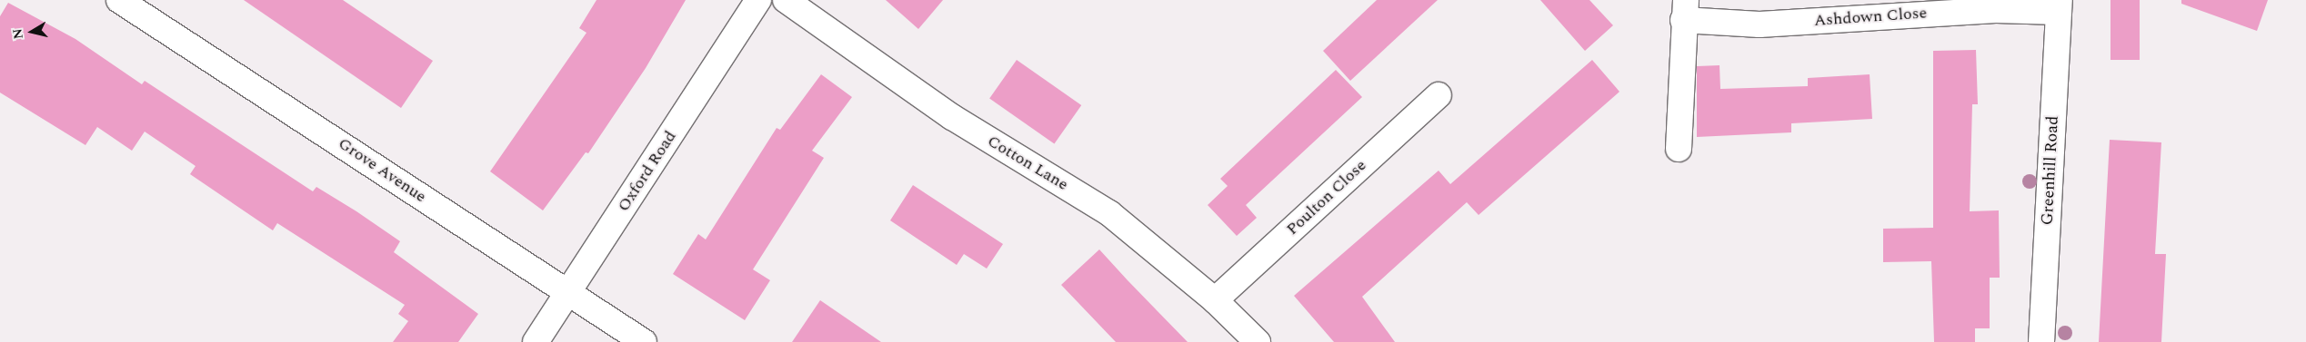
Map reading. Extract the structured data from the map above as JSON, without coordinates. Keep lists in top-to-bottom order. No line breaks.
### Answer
{"streets":{"street":["Ashdown Close","Cotton Lane","Grove Avenue","Greenhill Road","Oxford Road","Poulton Close"]},"crossings":[["Ashdown Close","Greenhill Road"],["Cotton Lane","Poulton Close"],["Grove Avenue","Oxford Road"]],"north":"left"}
